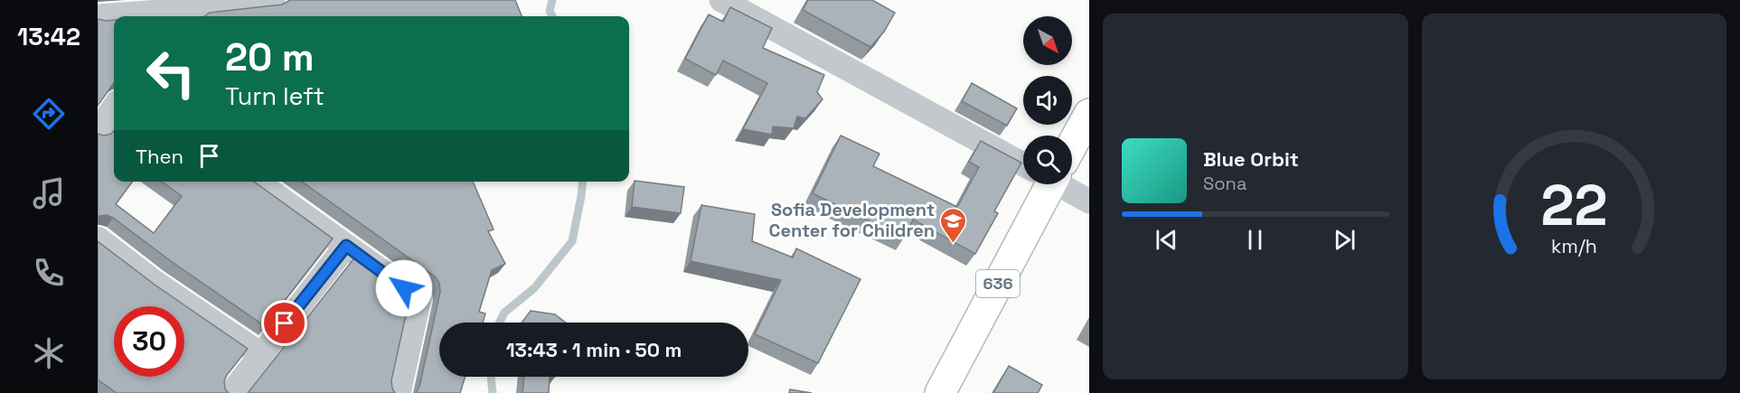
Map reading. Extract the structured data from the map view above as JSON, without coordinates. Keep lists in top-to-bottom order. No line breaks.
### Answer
{"streets":{"main road":["636"]},"places":{"school or university":["Sofia Development Center for Children"]},"north":"bottom right","page":{"tabs":"13:42","turn":["20 m","Turn left"],"then":"Then","song":["Blue Orbit","Sona"],"limit":"30","trip":"13:43 · 1 min · 50 m","gauge":["22","km/h"]}}
